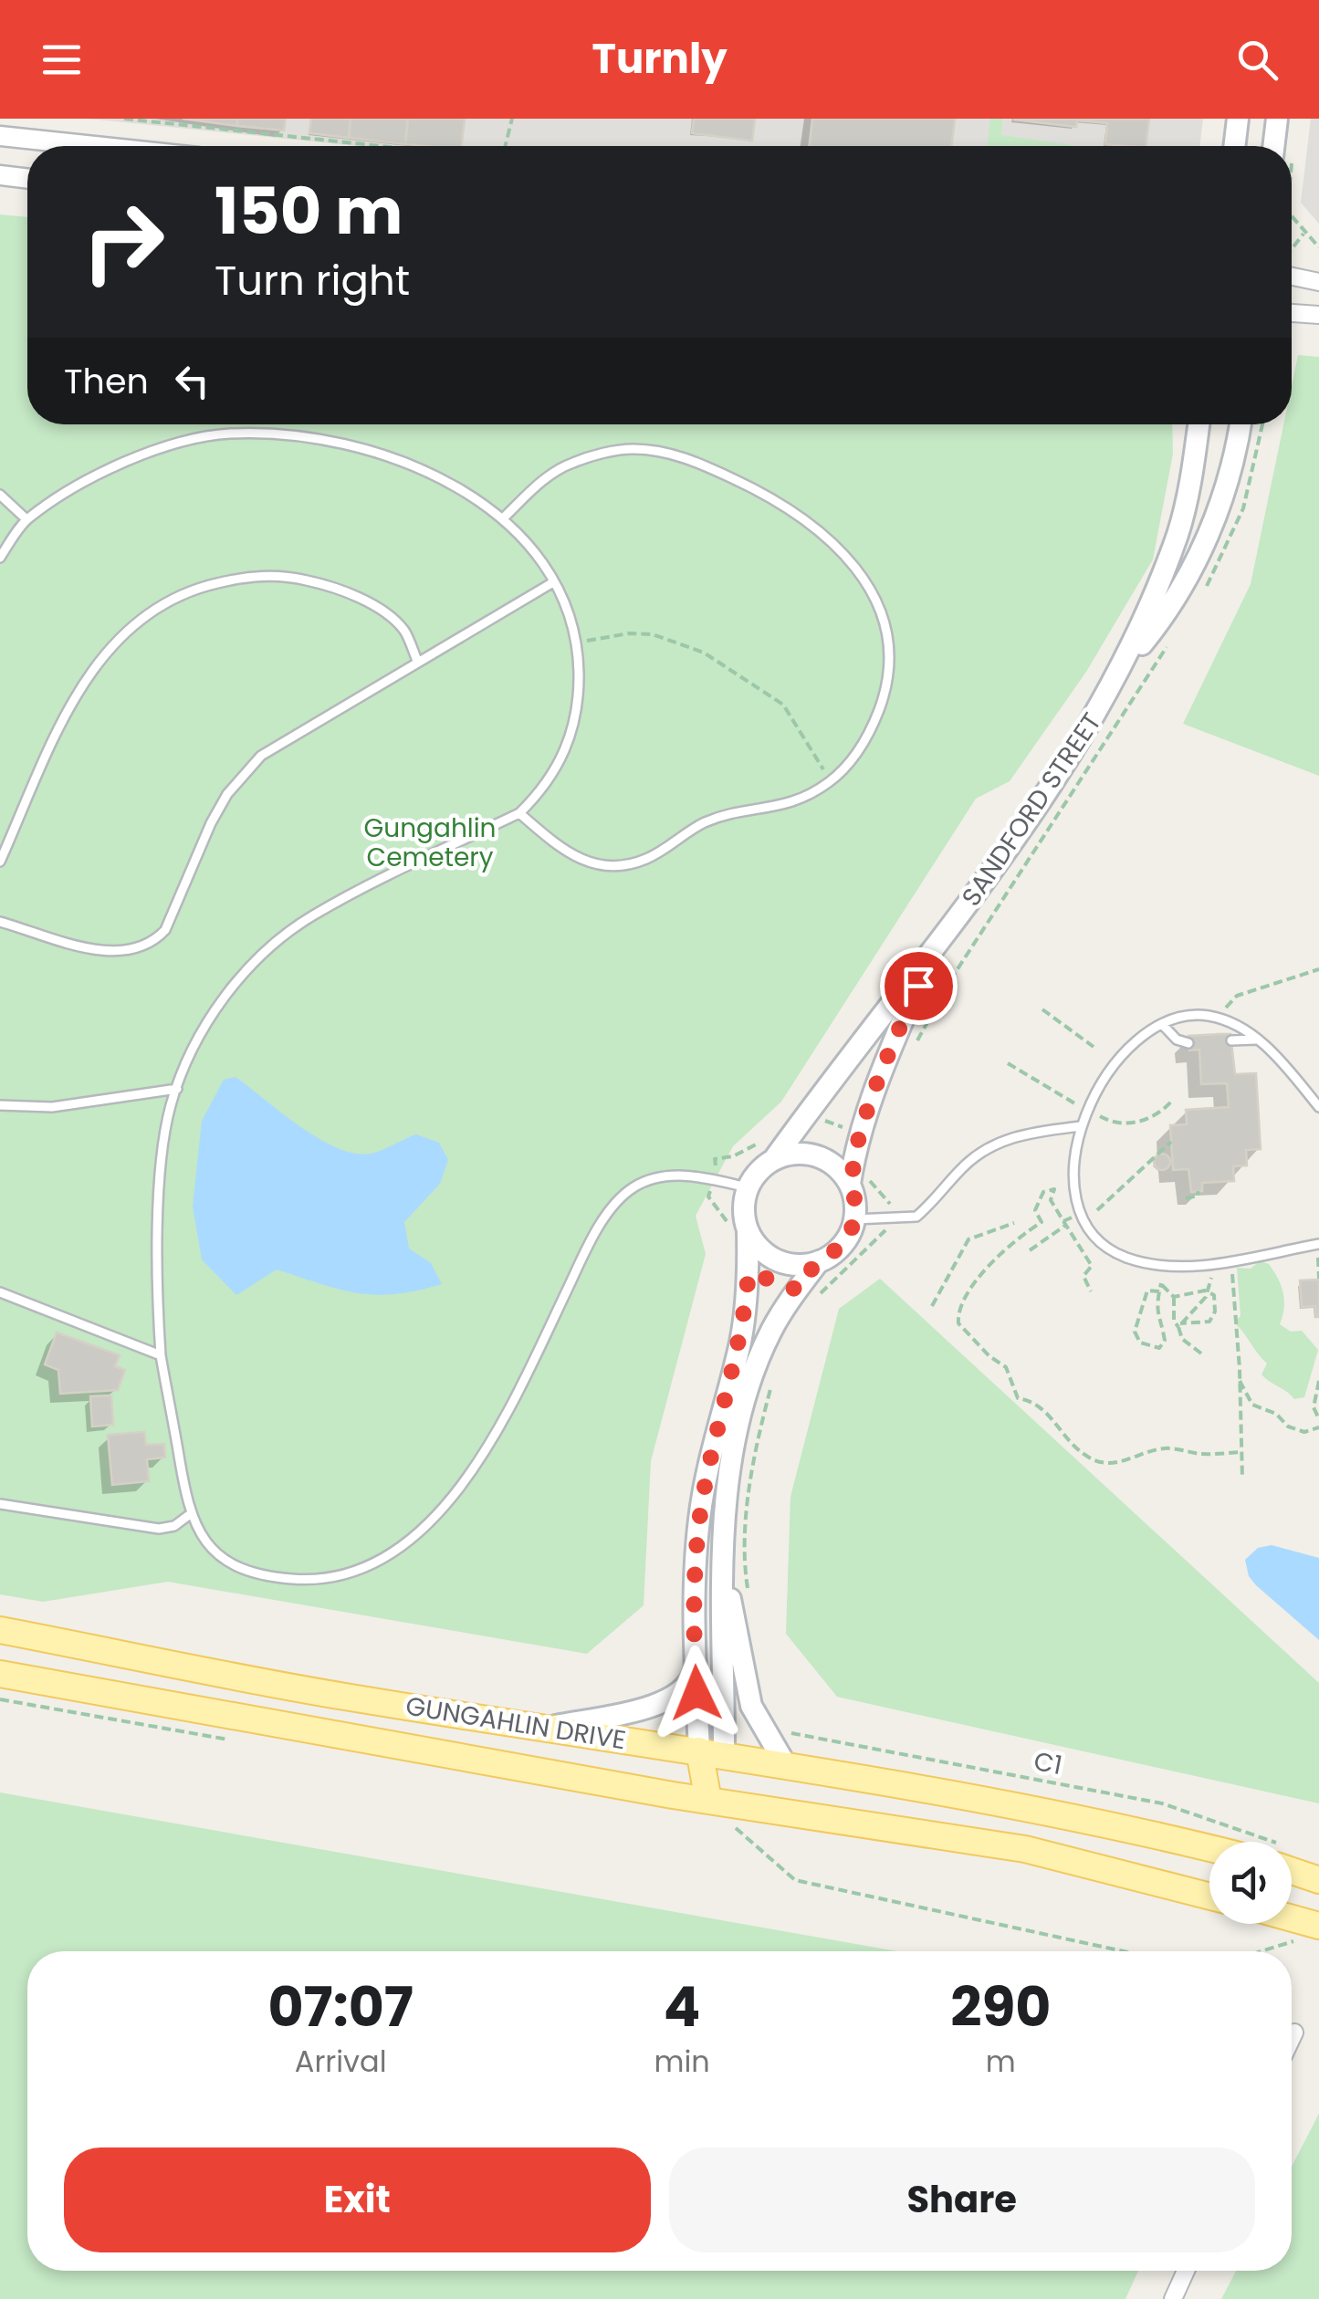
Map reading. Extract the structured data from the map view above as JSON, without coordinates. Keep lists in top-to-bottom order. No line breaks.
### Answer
{"streets":{"main road":["SANDFORD STREET","GUNGAHLIN DRIVE"],"path":["C1"]},"parks":["Gungahlin Cemetery"],"page":{"header":"Turnly","turn":["150 m","Turn right"],"then":"Then","eta":["07:07","Arrival","4","min","290","m"],"buttons":["Exit","Share"]}}
